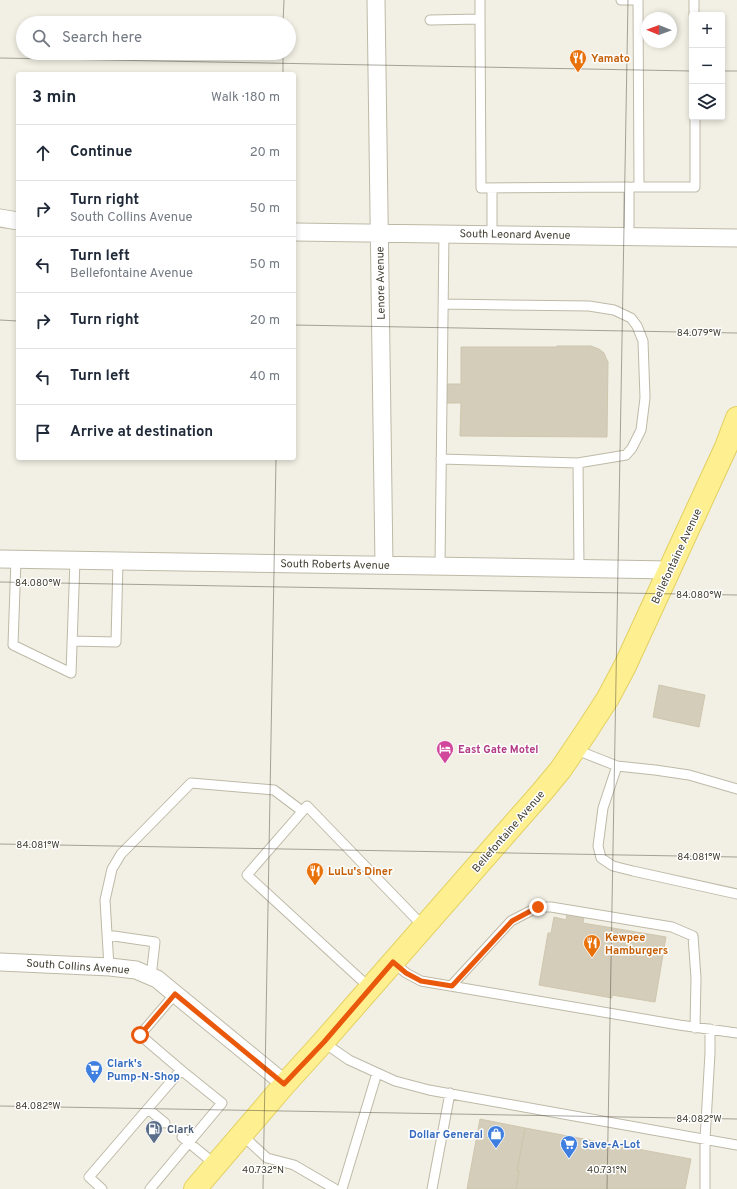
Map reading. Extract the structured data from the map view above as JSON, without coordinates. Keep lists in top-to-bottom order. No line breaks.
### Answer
{"streets":{"main road":["Bellefontaine Avenue"],"street":["South Leonard Avenue","Lenore Avenue","South Roberts Avenue","South Collins Avenue"]},"crossings":[["South Leonard Avenue","Lenore Avenue"],["Lenore Avenue","South Roberts Avenue"],["Bellefontaine Avenue","South Roberts Avenue"],["Bellefontaine Avenue","South Collins Avenue"]],"places":{"restaurant":["Yamato","LuLu's Diner","Kewpee Hamburgers"],"hotel":["East Gate Motel"],"supermarket":["Clark's Pump-N-Shop","Save-A-Lot"],"fuel station":["Clark"],"shop":["Dollar General"]},"north":"left","page":{"map_buttons":["+","−"],"search":"Search here","heading":["3 min","Walk · 180 m"],"list":[["Continue","20 m"],["Turn right","South Collins Avenue","50 m"],["Turn left","Bellefontaine Avenue","50 m"],["Turn right","20 m"],["Turn left","40 m"],"Arrive at destination"]},"coordinates":["84.079°W","84.080°W","84.081°W","84.082°W","40.732°N","40.731°N"]}
